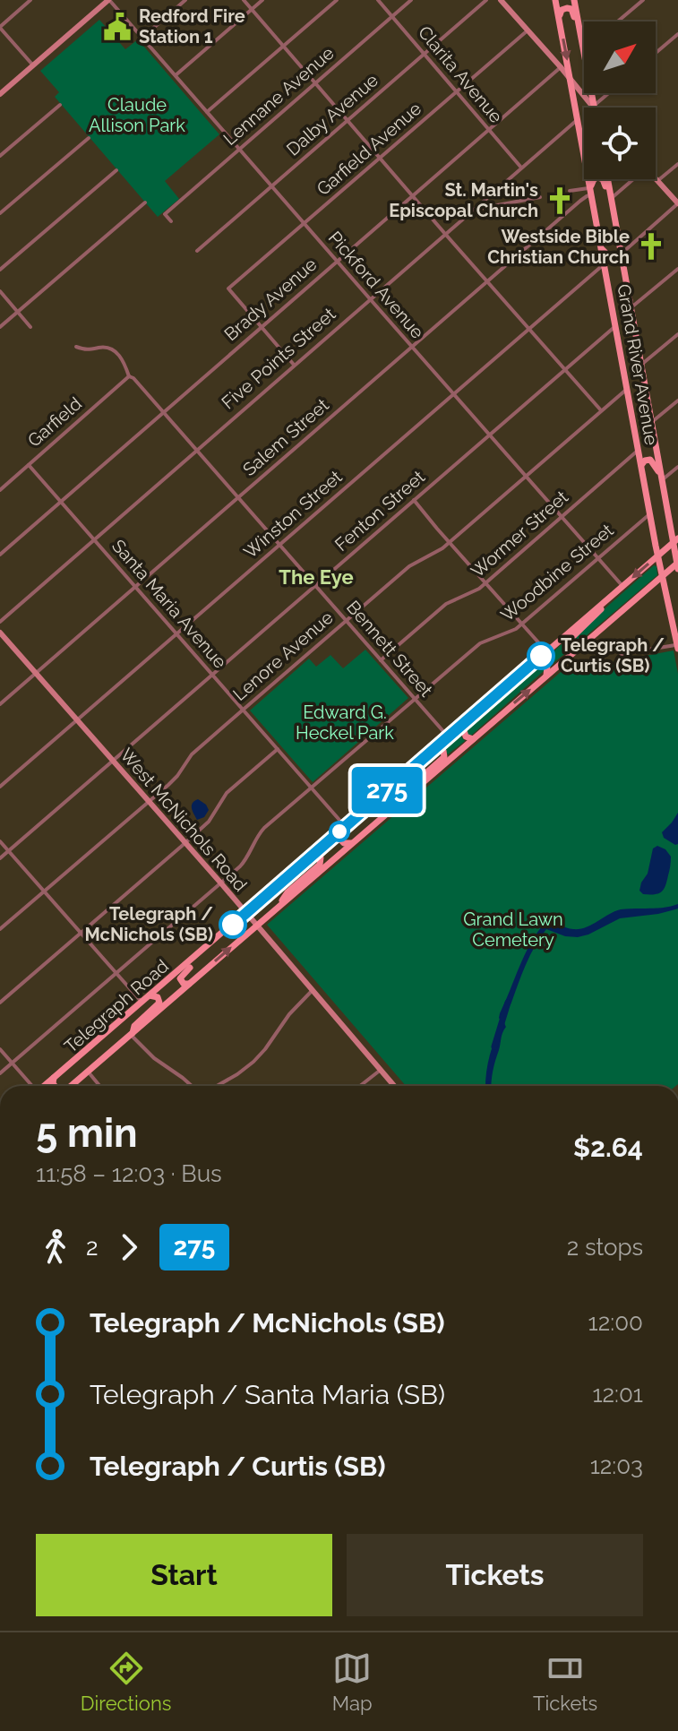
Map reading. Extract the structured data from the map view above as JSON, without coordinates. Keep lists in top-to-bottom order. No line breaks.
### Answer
{"streets":{"main road":["Grand River Avenue","West McNichols Road","Telegraph Road"],"street":["Clarita Avenue","Lennane Avenue","Dalby Avenue","Garfield Avenue","Pickford Avenue","Brady Avenue","Five Points Street","Garfield","Salem Street","Fenton Street","Winston Street","Wormer Street","Woodbine Street","Santa Maria Avenue","Bennett Street","Lenore Avenue"]},"crossings":[["Clarita Avenue","Lennane Avenue"],["Clarita Avenue","Dalby Avenue"],["Clarita Avenue","Garfield Avenue"],["Clarita Avenue","Brady Avenue"],["Clarita Avenue","Five Points Street"],["Lennane Avenue","Pickford Avenue"],["Dalby Avenue","Pickford Avenue"],["Garfield Avenue","Pickford Avenue"],["Garfield Avenue","Brady Avenue"],["Pickford Avenue","Brady Avenue"],["Pickford Avenue","Five Points Street"],["Pickford Avenue","Salem Street"],["Pickford Avenue","Fenton Street"],["Pickford Avenue","Winston Street"],["Pickford Avenue","Wormer Street"],["Pickford Avenue","Woodbine Street"],["Pickford Avenue","Lenore Avenue"],["Pickford Avenue","Telegraph Road"],["Brady Avenue","Santa Maria Avenue"],["Brady Avenue","Bennett Street"],["Five Points Street","Grand River Avenue"],["Five Points Street","Santa Maria Avenue"],["Five Points Street","Bennett Street"],["Grand River Avenue","Salem Street"],["Grand River Avenue","Fenton Street"],["Grand River Avenue","Winston Street"],["Grand River Avenue","Wormer Street"],["Grand River Avenue","Woodbine Street"],["Grand River Avenue","Lenore Avenue"],["Grand River Avenue","Telegraph Road"],["Garfield","Santa Maria Avenue"],["Garfield","Bennett Street"],["Salem Street","Santa Maria Avenue"],["Salem Street","Bennett Street"],["Salem Street","West McNichols Road"],["Fenton Street","Santa Maria Avenue"],["Fenton Street","Bennett Street"],["Fenton Street","West McNichols Road"],["Winston Street","Santa Maria Avenue"],["Winston Street","Bennett Street"],["Winston Street","West McNichols Road"],["Wormer Street","Bennett Street"],["Woodbine Street","Santa Maria Avenue"],["Woodbine Street","Bennett Street"],["Woodbine Street","West McNichols Road"],["Santa Maria Avenue","Lenore Avenue"],["Santa Maria Avenue","Telegraph Road"],["Bennett Street","Lenore Avenue"],["Bennett Street","Telegraph Road"],["Lenore Avenue","West McNichols Road"],["West McNichols Road","Telegraph Road"]],"districts":["The Eye"],"parks":["Claude Allison Park","Edward G. Heckel Park","Grand Lawn Cemetery"],"places":{"public building":["Redford Fire Station 1"],"church":["St. Martin's Episcopal Church","Westside Bible Christian Church"],"other":["Telegraph / Curtis (SB)","Telegraph / McNichols (SB)"]},"lines":["bus line 275"],"north":"top right","page":{"on_map":"275","heading":["5 min","11:58 – 12:03 · Bus","$2.64"],"legs":["2","275","2 stops"],"list":[{"name":"Telegraph / McNichols (SB)","value":"12:00"},{"name":"Telegraph / Santa Maria (SB)","value":"12:01"},{"name":"Telegraph / Curtis (SB)","value":"12:03"}],"buttons":["Start","Tickets"],"tabs":["Directions","Map","Tickets"]}}
